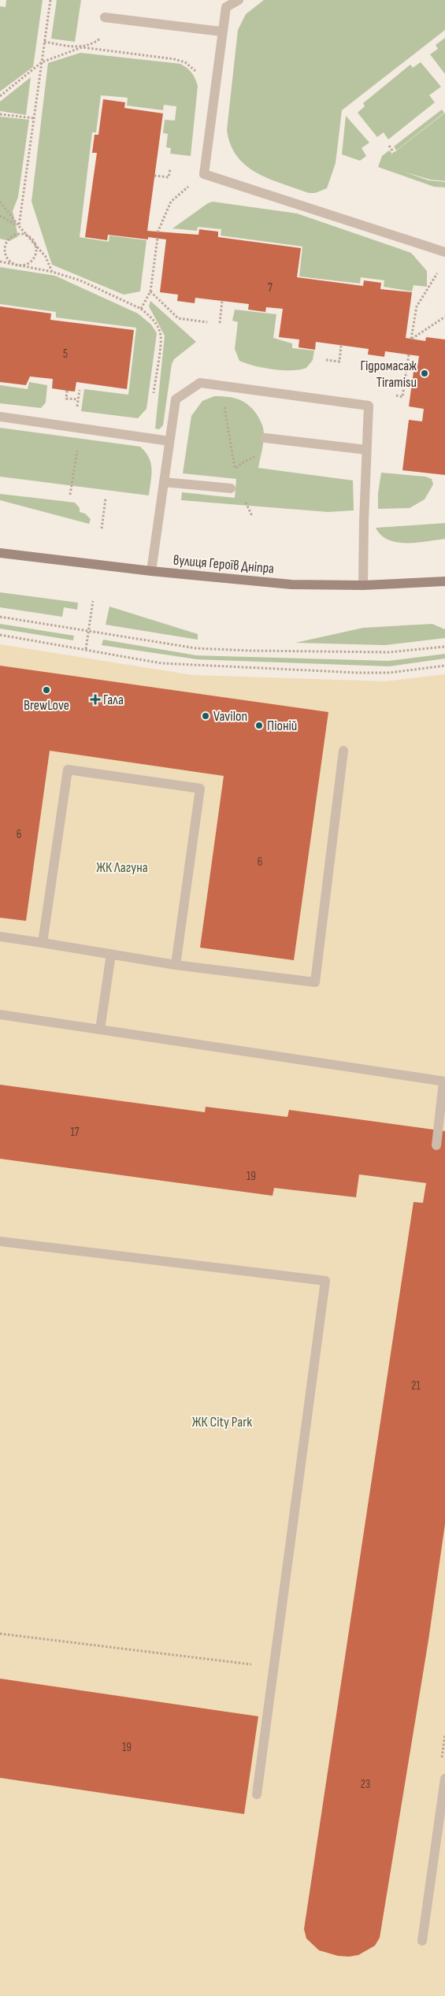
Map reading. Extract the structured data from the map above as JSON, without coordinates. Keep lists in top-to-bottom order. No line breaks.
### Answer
{"streets":{"main road":["вулиця Героїв Дніпра"]},"parks":["ЖК Лагуна","ЖК City Park"],"places":{"other":["Гідромасаж Tiramisu","BrewLove","Vavilon","Піоній"],"health":["Гала"]},"house_numbers":["7","5","6","6","17","19","21","19","23"]}
